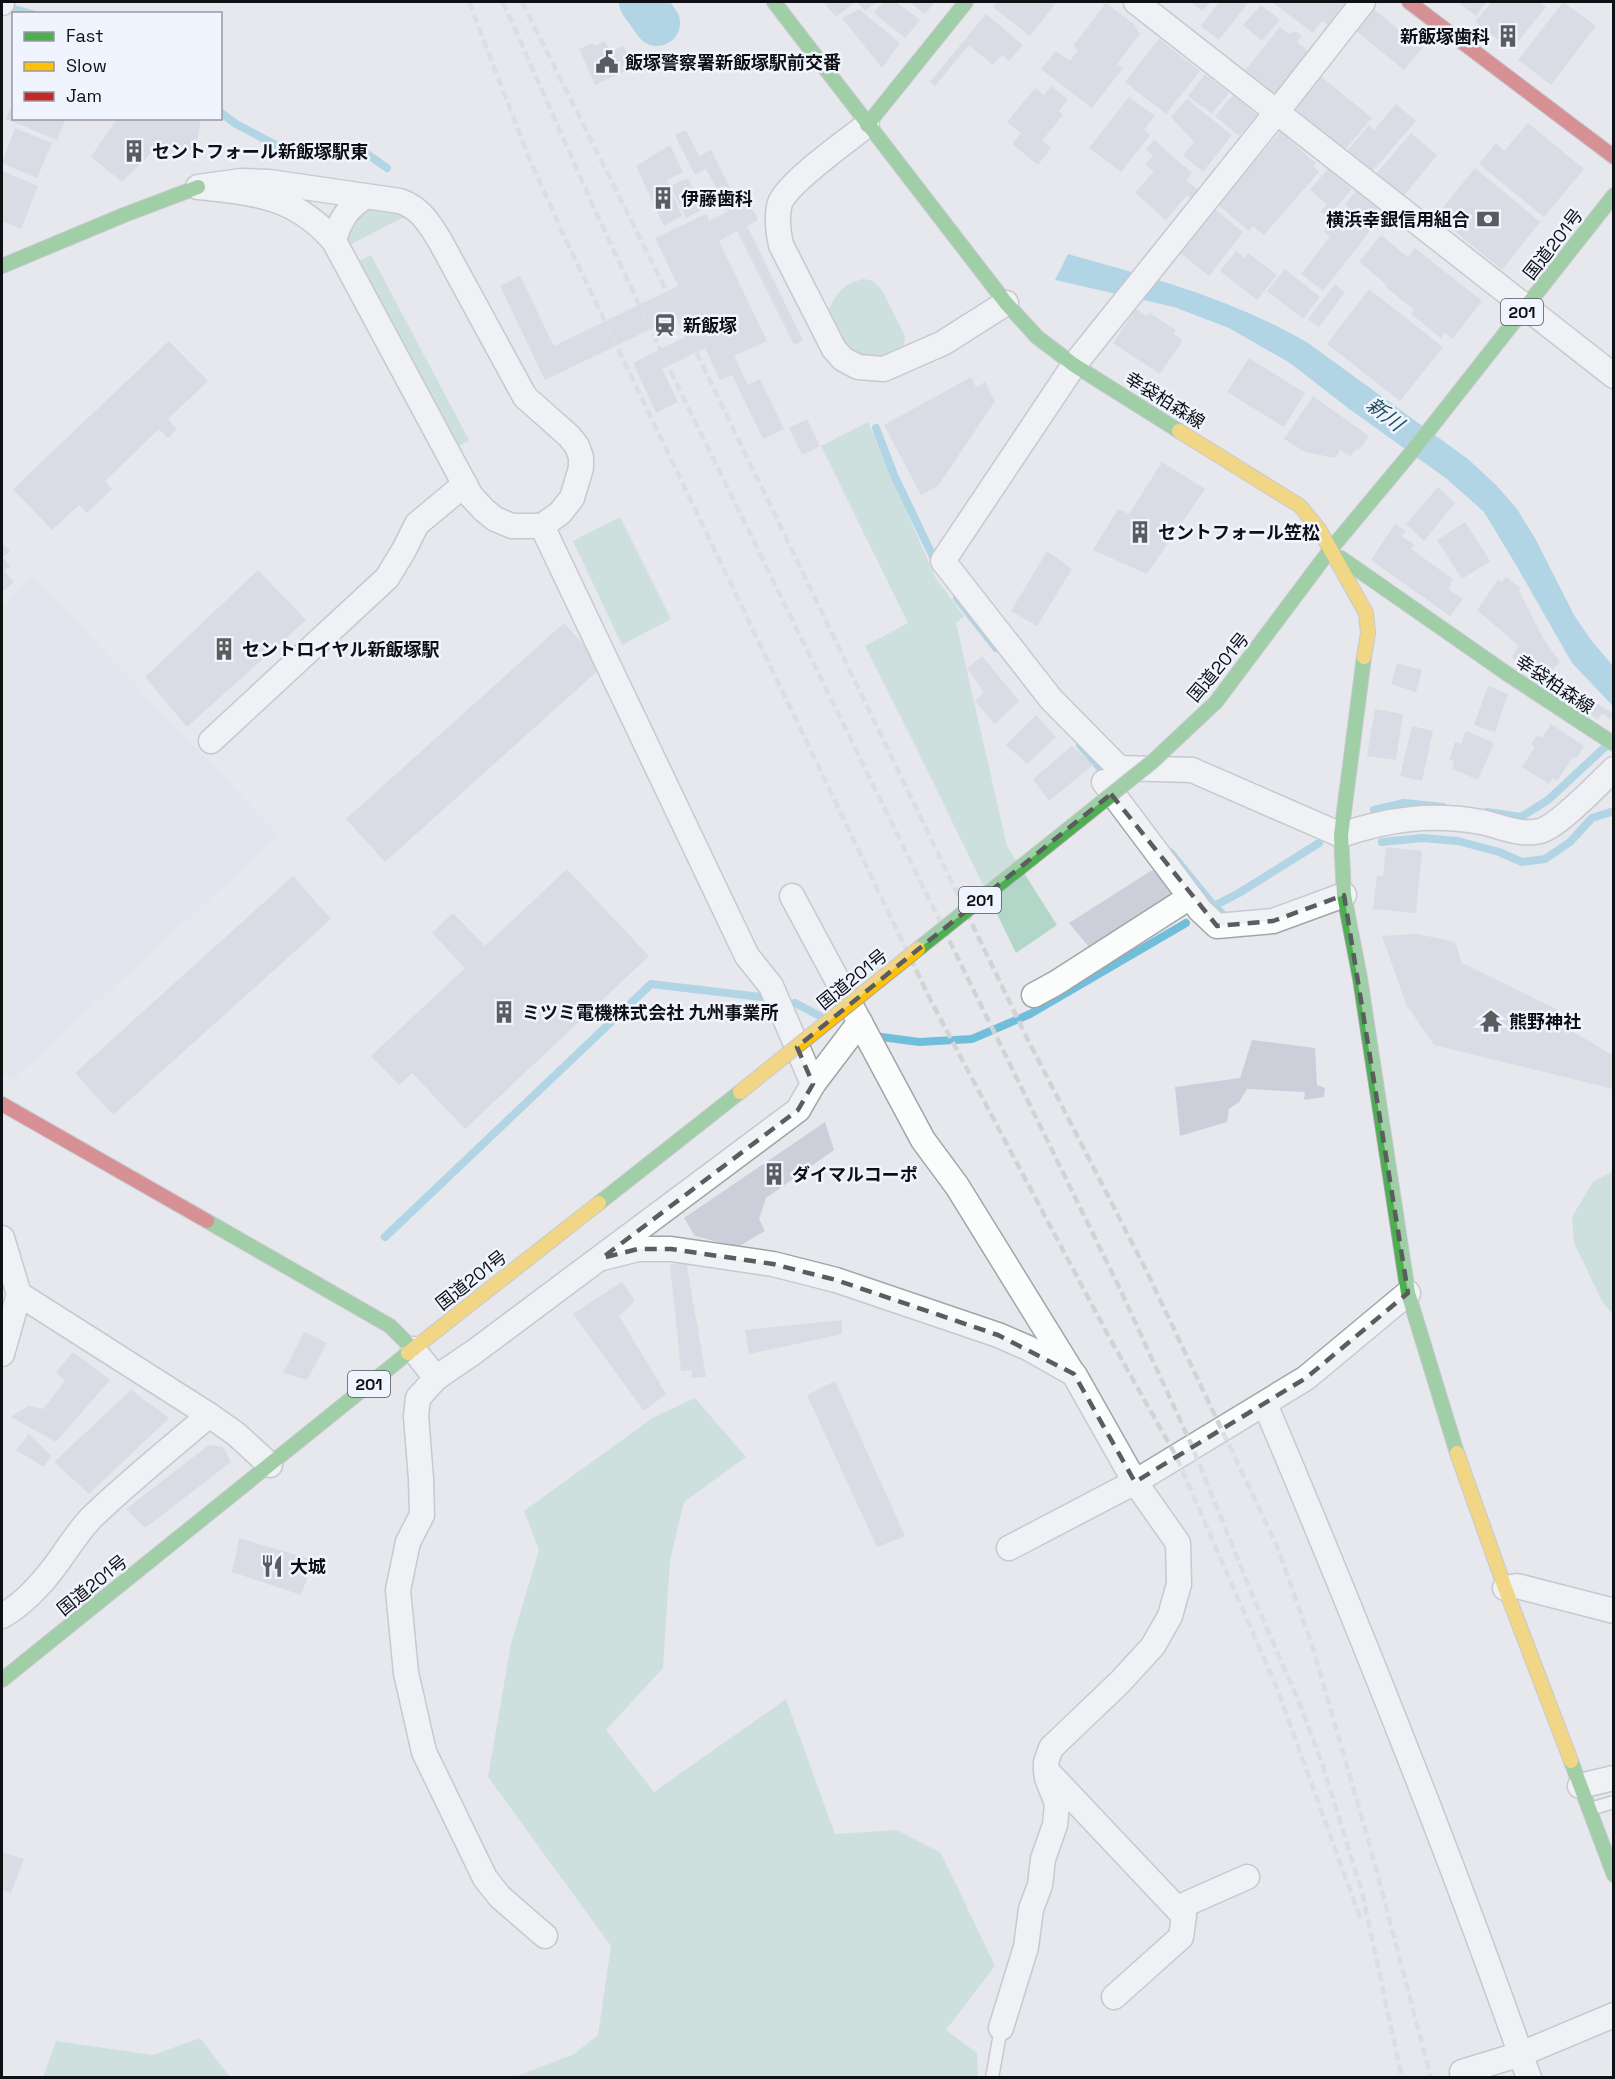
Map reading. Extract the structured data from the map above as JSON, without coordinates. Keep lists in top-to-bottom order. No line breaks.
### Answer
{"streets":{"main road":["国道201号","201","幸袋柏森線"]},"crossings":[["国道201号","幸袋柏森線"]],"water":["新川"],"places":{"building":["新飯塚歯科","セントフォール新飯塚駅東","伊藤歯科","セントフォール笠松","セントロイヤル新飯塚駅","ミツミ電機株式会社 九州事業所","ダイマルコーポ"],"public building":["飯塚警察署新飯塚駅前交番"],"bank":["横浜幸銀信用組合"],"station":["新飯塚"],"temple":["熊野神社"],"restaurant":["大城"]},"legend":["Fast","Slow","Jam"]}
